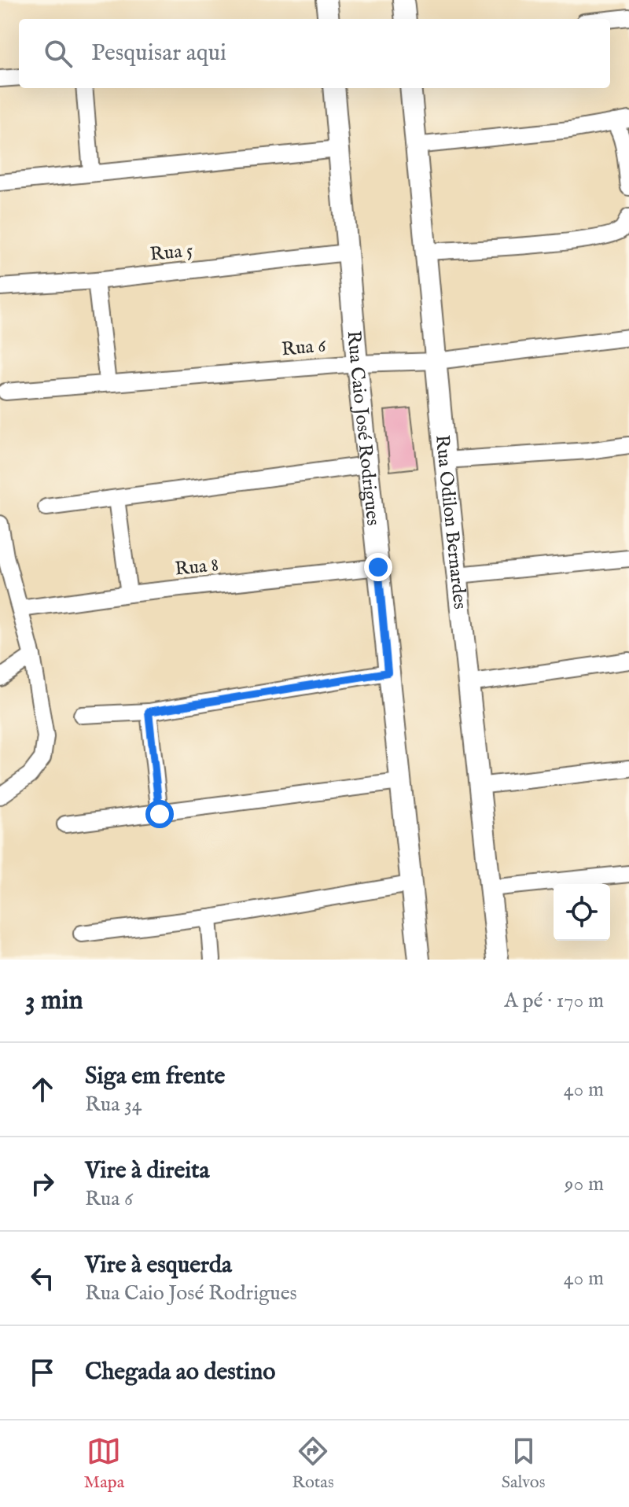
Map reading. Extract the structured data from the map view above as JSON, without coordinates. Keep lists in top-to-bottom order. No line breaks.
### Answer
{"streets":{"street":["Rua 5","Rua 6","Rua Caio José Rodrigues","Rua Odilon Bernardes","Rua 8"]},"crossings":[["Rua 5","Rua Caio José Rodrigues"],["Rua 6","Rua Caio José Rodrigues"],["Rua 6","Rua Odilon Bernardes"],["Rua Caio José Rodrigues","Rua 8"]],"page":{"search":"Pesquisar aqui","heading":["3 min","A pé · 170 m"],"list":[["Siga em frente","Rua 34","40 m"],["Vire à direita","Rua 6","90 m"],["Vire à esquerda","Rua Caio José Rodrigues","40 m"],"Chegada ao destino"],"nav":["Mapa","Rotas","Salvos"]}}
